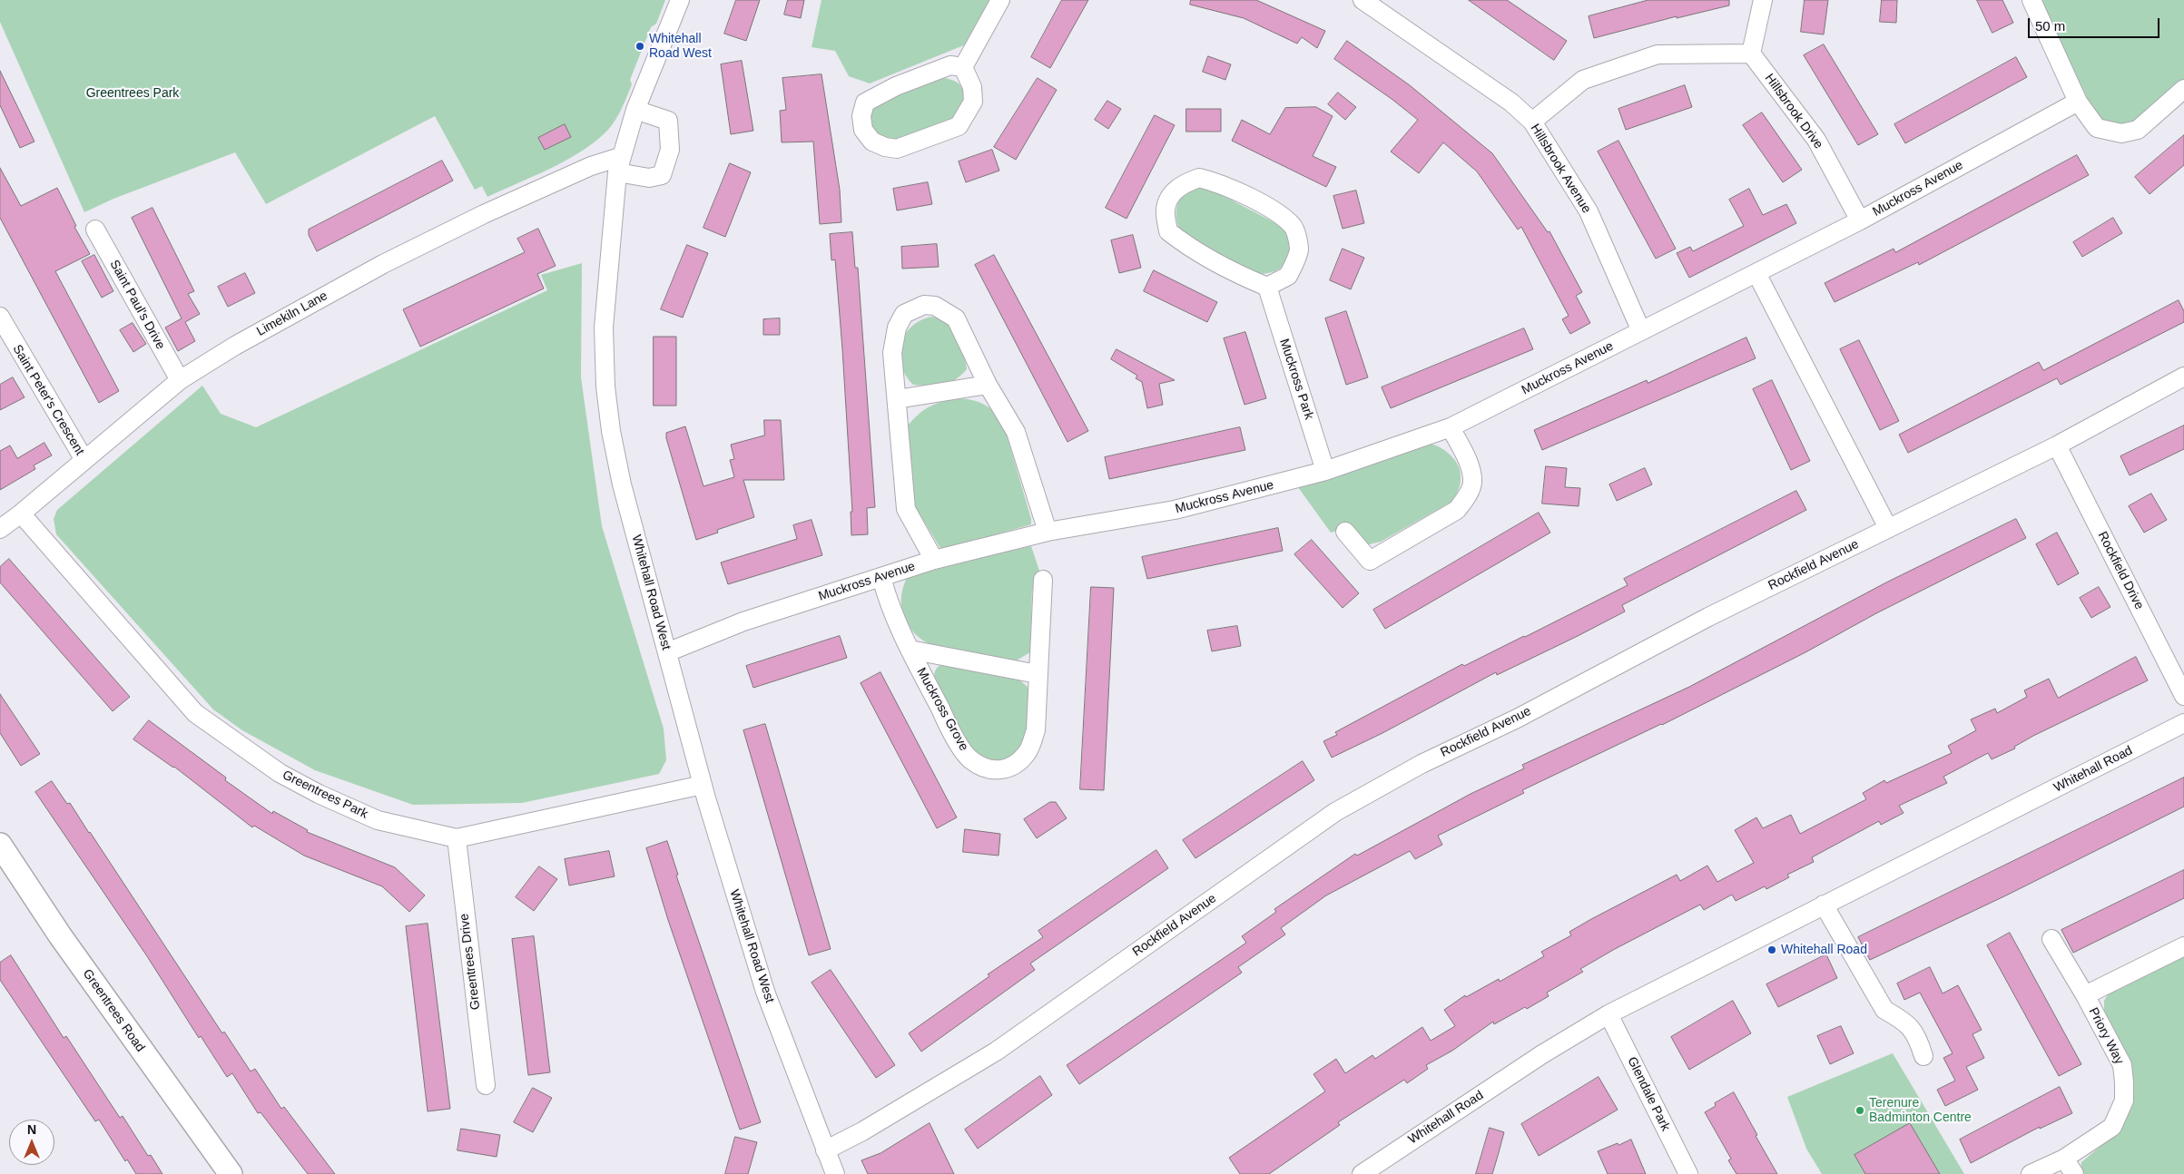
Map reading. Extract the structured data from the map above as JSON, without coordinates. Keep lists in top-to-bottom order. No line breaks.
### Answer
{"streets":{"main road":["Greentrees Road"],"street":["Hillsbrook Drive","Hillsbrook Avenue","Muckross Avenue","Saint Paul's Drive","Limekiln Lane","Muckross Park","Saint Peter's Crescent","Rockfield Avenue","Rockfield Drive","Whitehall Road West","Muckross Grove","Whitehall Road","Greentrees Park","Greentrees Drive","Priory Way","Glendale Park"]},"crossings":[["Hillsbrook Drive","Muckross Avenue"],["Hillsbrook Avenue","Muckross Avenue"],["Muckross Avenue","Muckross Park"],["Muckross Avenue","Whitehall Road West"],["Muckross Avenue","Muckross Grove"],["Saint Paul's Drive","Limekiln Lane"],["Limekiln Lane","Saint Peter's Crescent"],["Limekiln Lane","Whitehall Road West"],["Limekiln Lane","Greentrees Park"],["Rockfield Avenue","Rockfield Drive"],["Rockfield Avenue","Whitehall Road West"],["Whitehall Road West","Greentrees Park"],["Whitehall Road","Glendale Park"],["Greentrees Park","Greentrees Drive"]],"parks":["Greentrees Park"],"places":["Whitehall Road West","Whitehall Road","Terenure Badminton Centre"],"scale_bar":"50 m","north":"top"}
